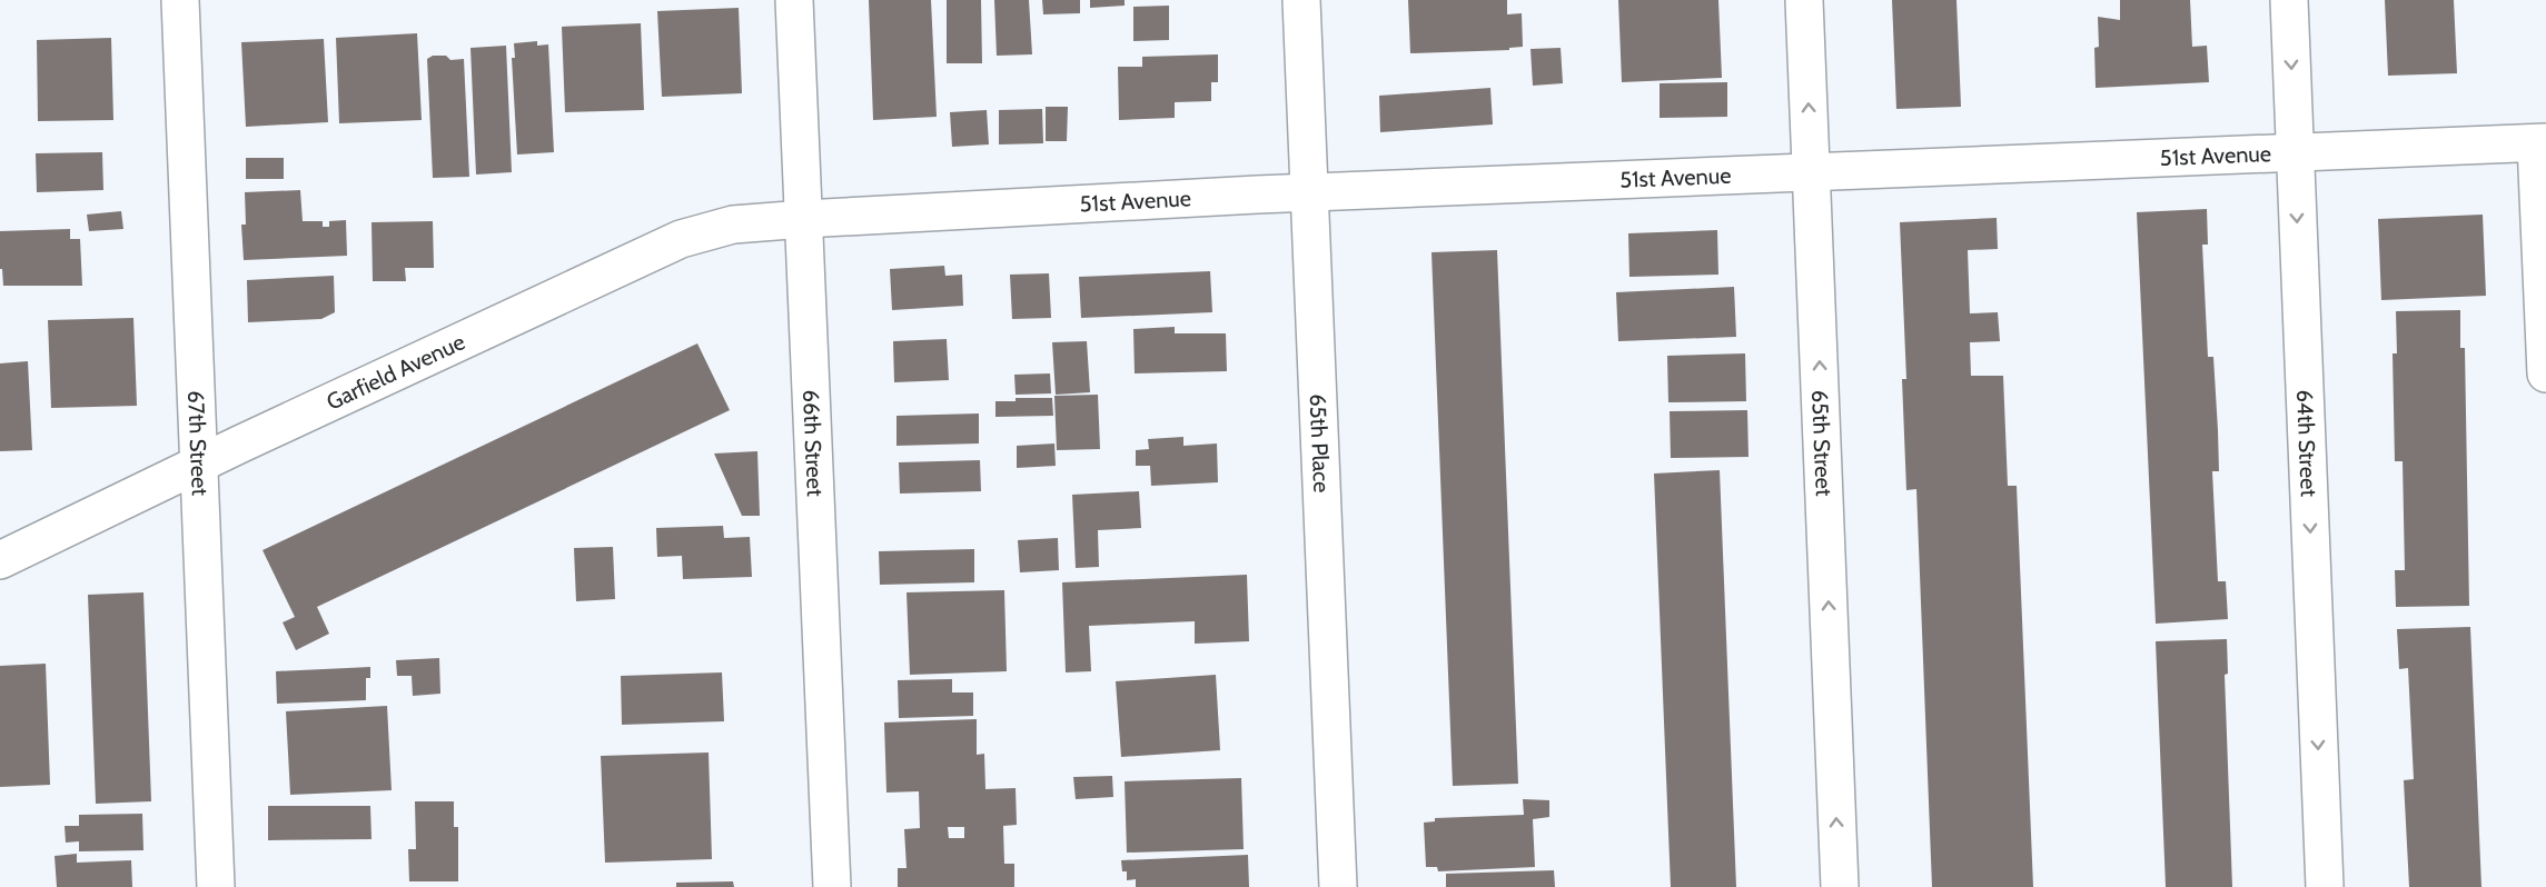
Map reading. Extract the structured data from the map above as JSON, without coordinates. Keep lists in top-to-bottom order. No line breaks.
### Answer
{"streets":{"street":["51st Avenue","Garfield Avenue","67th Street","66th Street","65th Place","65th Street","64th Street"]},"crossings":[["51st Avenue","Garfield Avenue"],["51st Avenue","66th Street"],["51st Avenue","65th Place"],["51st Avenue","65th Street"],["51st Avenue","64th Street"],["Garfield Avenue","67th Street"],["Garfield Avenue","66th Street"]],"one_way":["65th Street","64th Street"]}
